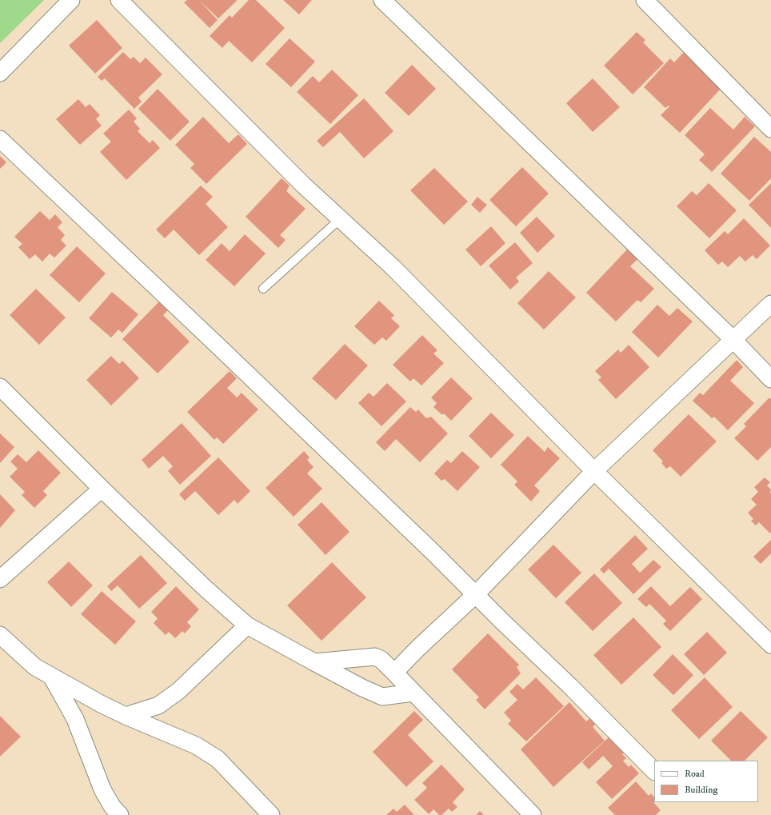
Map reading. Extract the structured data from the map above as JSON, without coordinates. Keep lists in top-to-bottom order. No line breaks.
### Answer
{"legend":["Road","Building"]}
